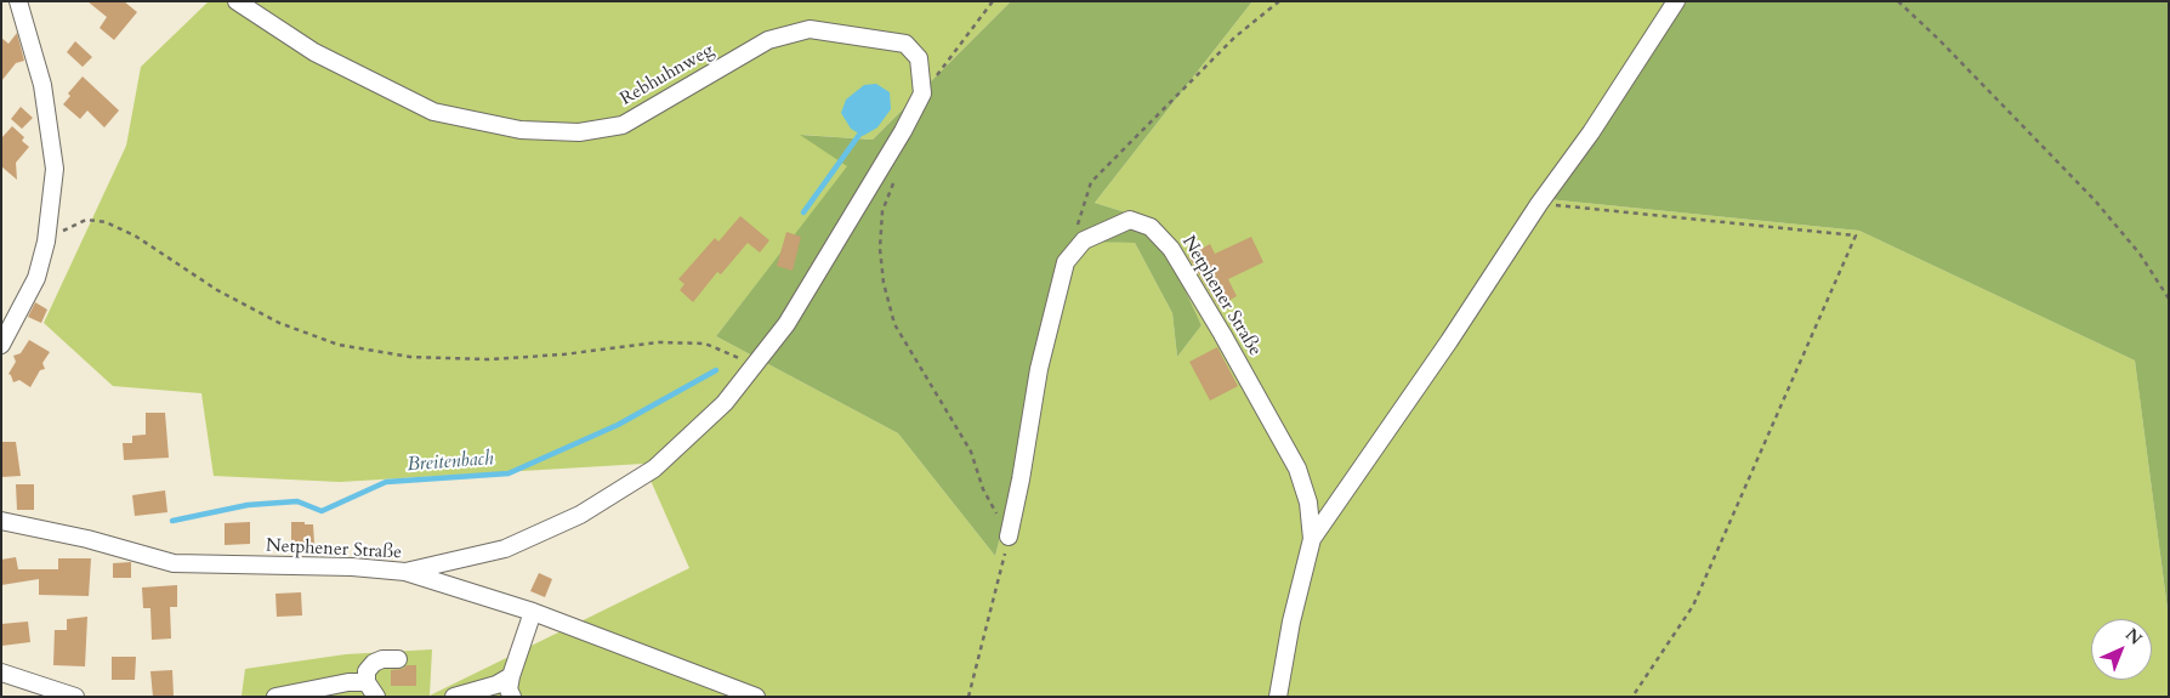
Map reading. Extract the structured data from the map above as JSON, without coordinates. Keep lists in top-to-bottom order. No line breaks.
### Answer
{"streets":{"street":["Rebhuhnweg","Netphener Straße"]},"water":["Breitenbach"],"north":"top right"}
